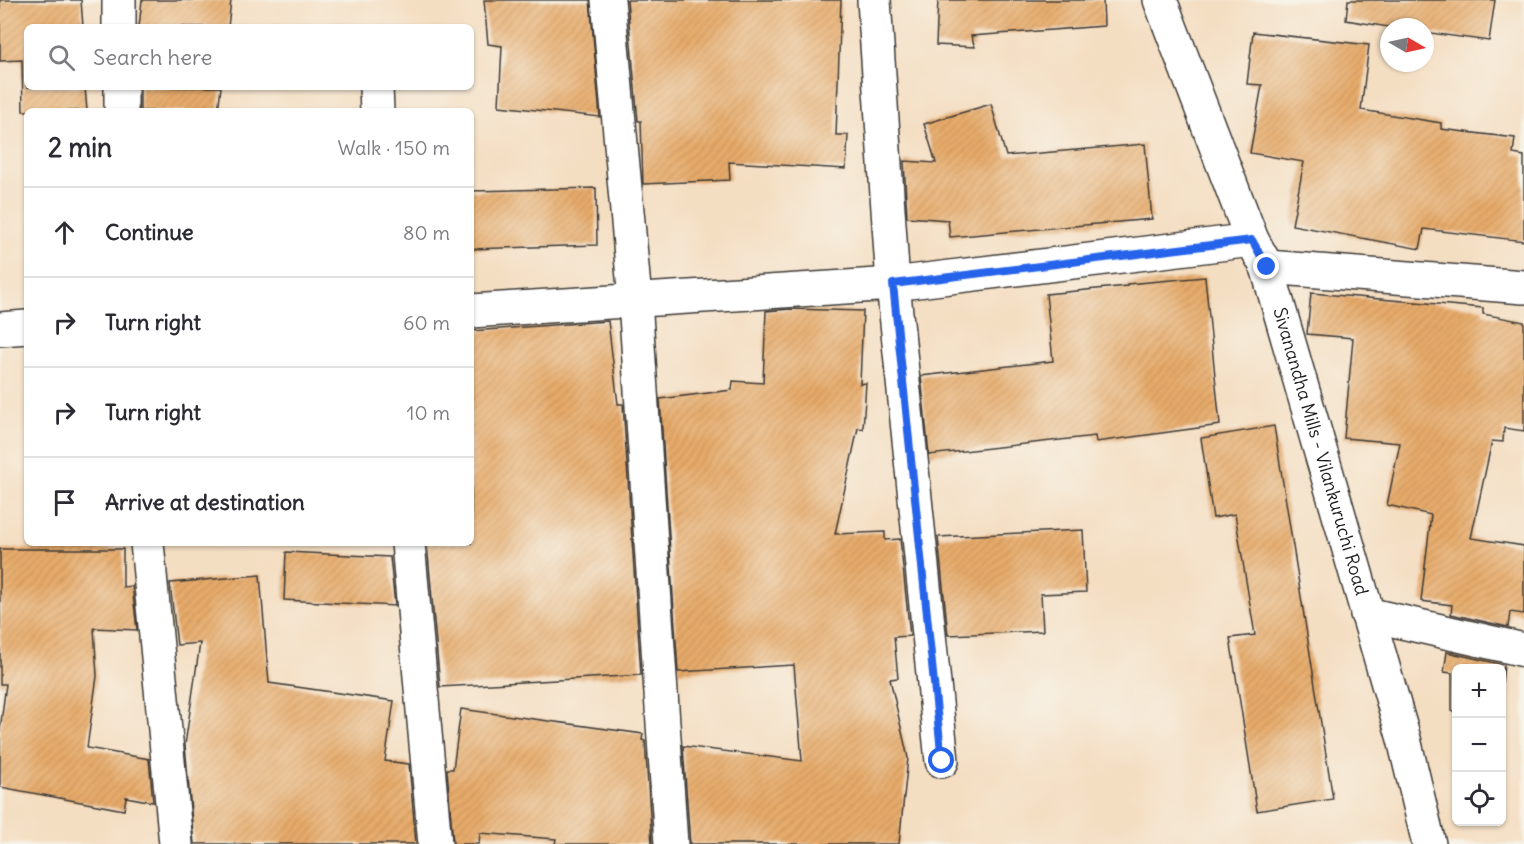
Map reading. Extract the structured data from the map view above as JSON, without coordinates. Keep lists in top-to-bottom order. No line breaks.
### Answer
{"streets":{"street":["Sivanandha Mills - Vilankuruchi Road"]},"north":"right","page":{"search":"Search here","heading":["2 min","Walk · 150 m"],"list":[["Continue","80 m"],["Turn right","60 m"],["Turn right","10 m"],"Arrive at destination"],"map_buttons":["+","−"]}}
